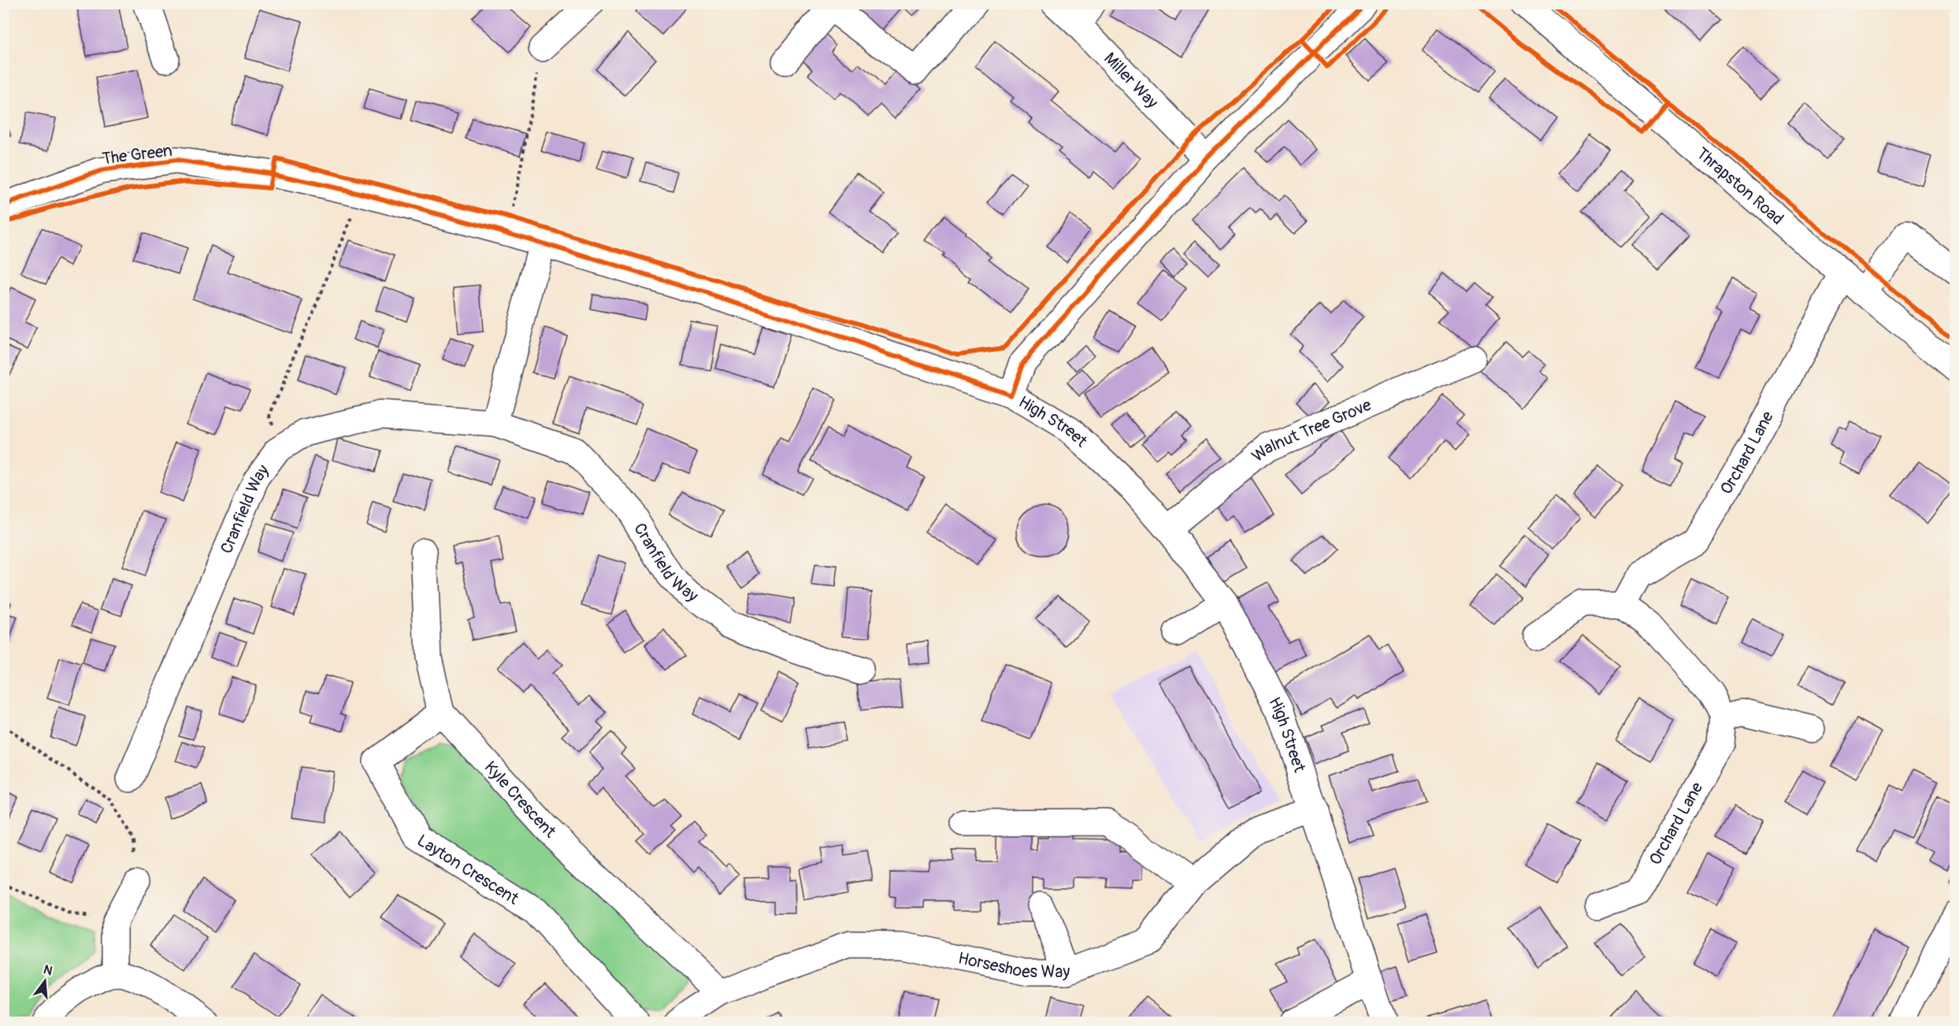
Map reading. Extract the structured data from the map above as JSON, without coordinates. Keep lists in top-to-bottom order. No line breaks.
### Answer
{"streets":{"street":["Miller Way","The Green","Thrapston Road","High Street","Walnut Tree Grove","Orchard Lane","Cranfield Way","Kyle Crescent","Layton Crescent","Horseshoes Way"]},"crossings":[["The Green","High Street"],["Thrapston Road","Orchard Lane"],["High Street","Walnut Tree Grove"],["High Street","Horseshoes Way"],["Kyle Crescent","Layton Crescent"],["Kyle Crescent","Horseshoes Way"]],"north":"top"}
